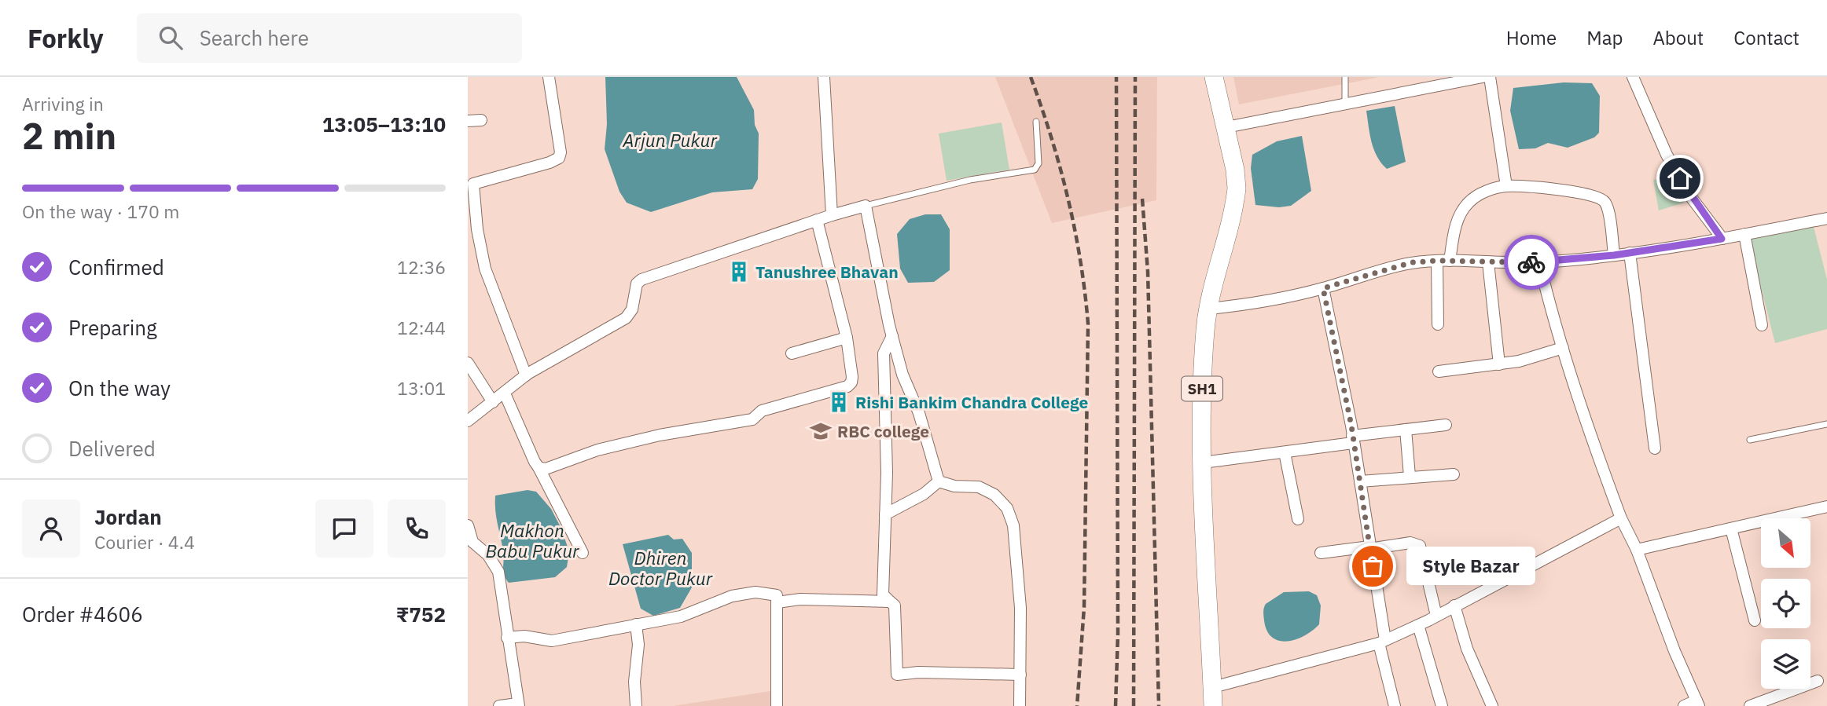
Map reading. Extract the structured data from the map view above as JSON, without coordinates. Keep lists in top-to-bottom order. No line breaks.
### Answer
{"streets":{"main road":["SH1"]},"water":["Arjun Pukur","Makhon Babu Pukur","Dhiren Doctor Pukur"],"places":{"building":["Tanushree Bhavan","Rishi Bankim Chandra College"],"school or university":["RBC college"],"other":["Style Bazar"]},"north":"bottom right","page":{"header":"Forkly","search":"Search here","nav":["Home","Map","About","Contact"],"heading":["2 min","Arriving in","13:05–13:10"],"panel":["Jordan","Courier · 4.4","Order #4606","₹752"],"bar":"On the way · 170 m","list":[["Confirmed","12:36"],["Preparing","12:44"],["On the way","13:01"],"Delivered"],"bubble":"Style Bazar"}}
